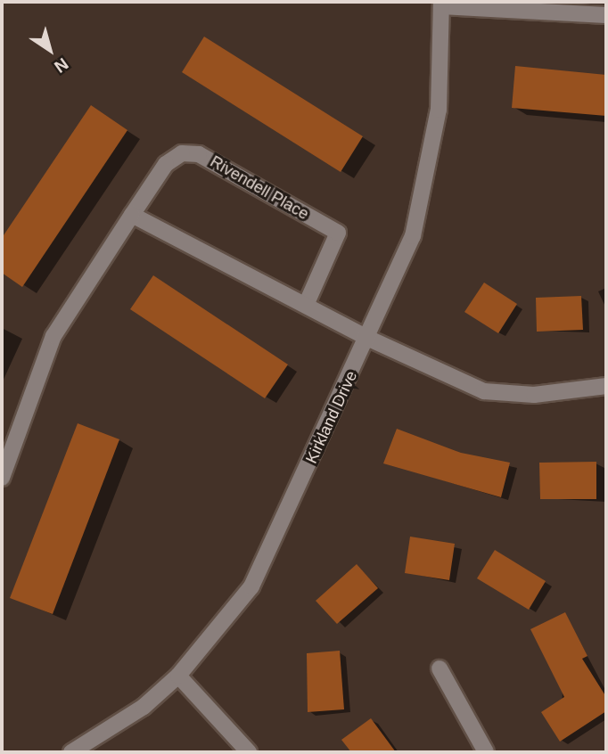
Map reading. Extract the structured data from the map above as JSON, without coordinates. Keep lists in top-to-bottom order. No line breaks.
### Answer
{"streets":{"street":["Rivendell Place","Kirkland Drive"]},"north":"bottom right"}
